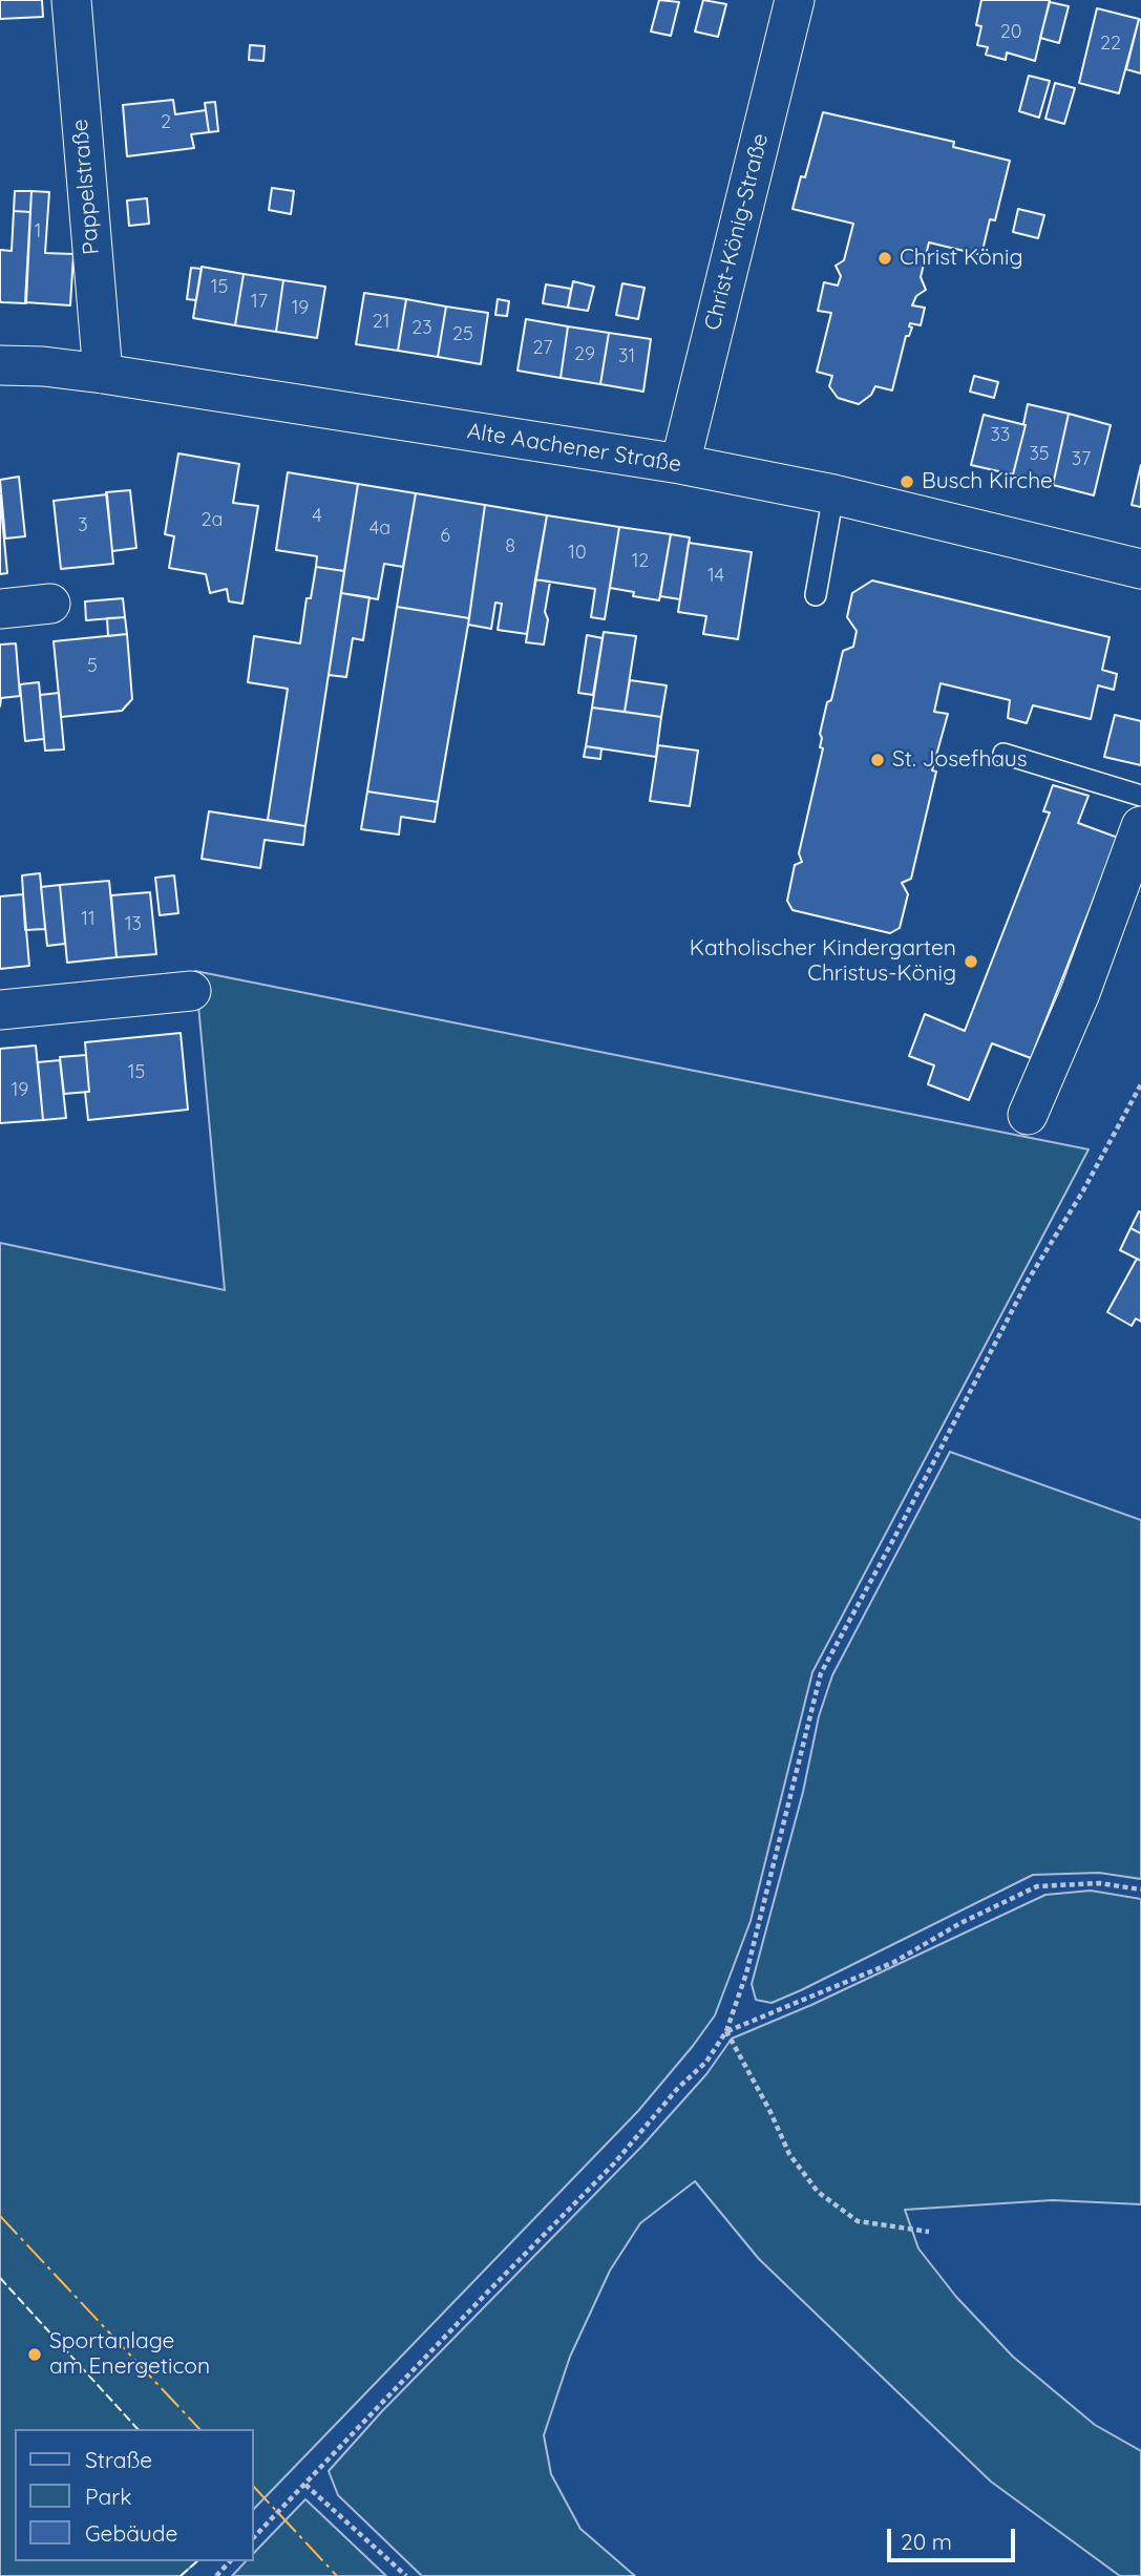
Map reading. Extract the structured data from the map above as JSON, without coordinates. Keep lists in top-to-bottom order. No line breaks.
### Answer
{"streets":{"street":["Pappelstraße","Christ-König-Straße","Alte Aachener Straße"]},"crossings":[["Pappelstraße","Alte Aachener Straße"],["Christ-König-Straße","Alte Aachener Straße"]],"places":["Christ König","Busch Kirche","St. Josefhaus","Katholischer Kindergarten Christus-König","Sportanlage am Energeticon"],"house_numbers":["20","22","2","1","15","17","19","21","23","25","27","29","31","33","35","37","4","2a","3","4a","6","8","10","12","14","5","11","13","15","19"],"legend":["Straße","Park","Gebäude"],"scale_bar":"20 m"}
